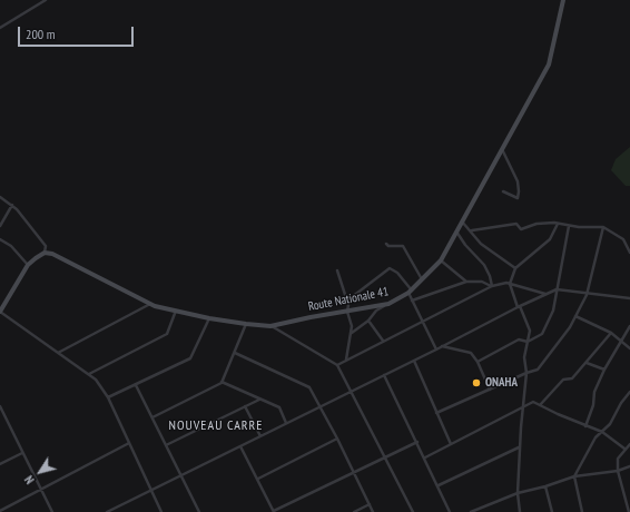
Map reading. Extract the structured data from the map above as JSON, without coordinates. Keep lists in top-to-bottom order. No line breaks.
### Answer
{"streets":{"street":["Route Nationale 41"]},"districts":["NOUVEAU CARRE"],"places":["ONAHA"],"scale_bar":"200 m","north":"bottom left"}
